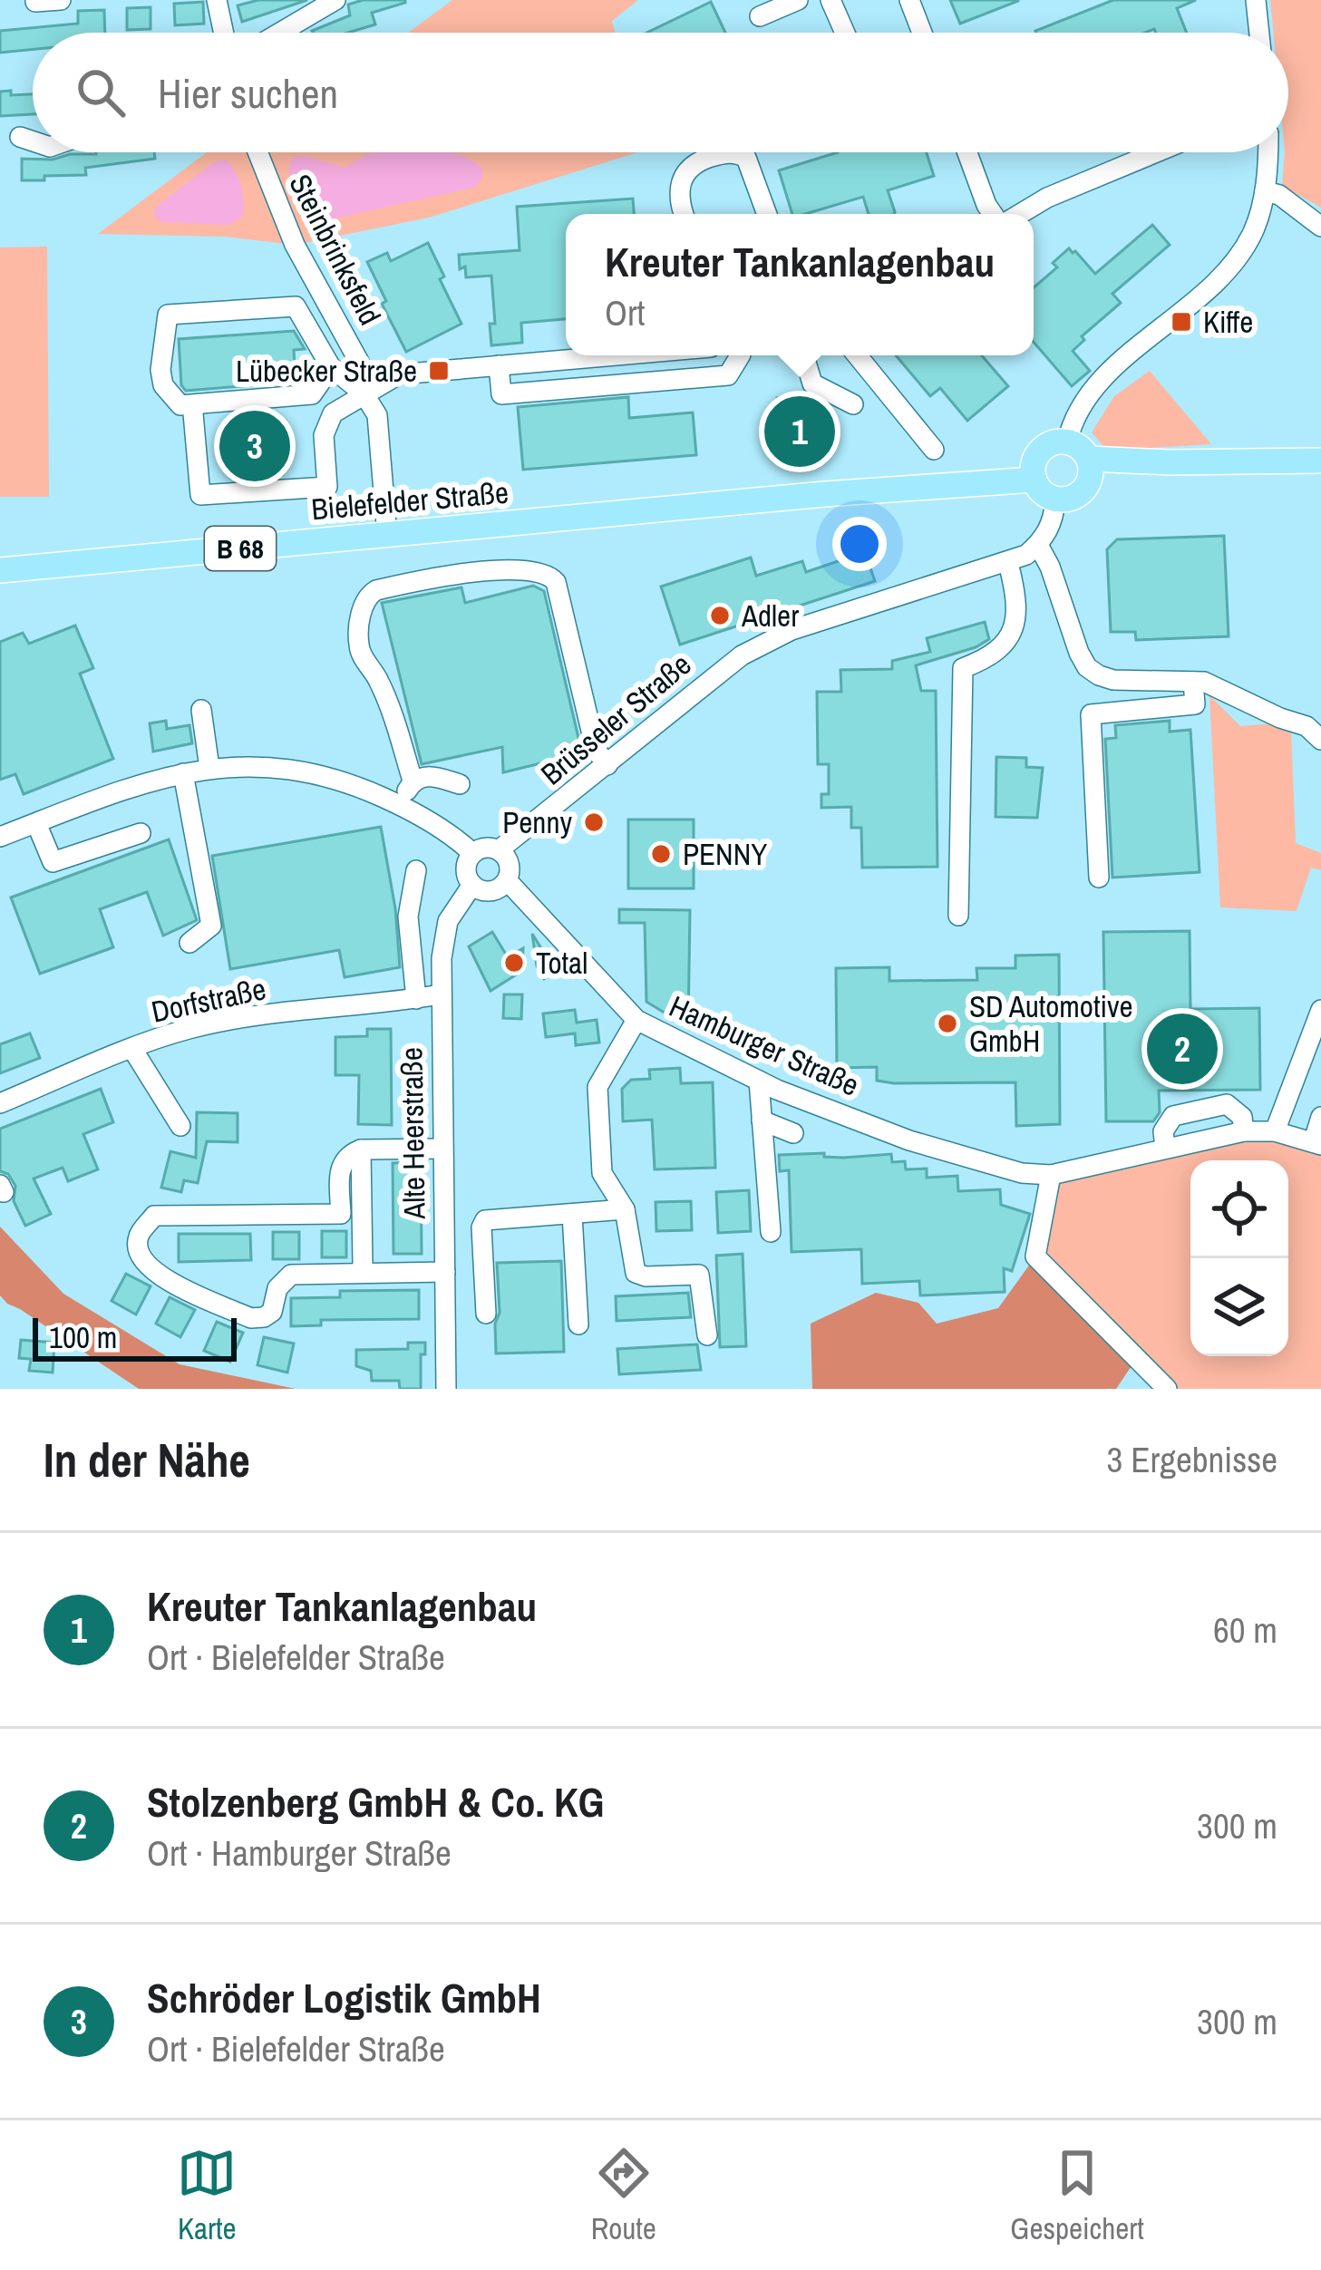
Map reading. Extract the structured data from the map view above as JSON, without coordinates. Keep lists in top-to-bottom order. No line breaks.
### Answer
{"streets":{"main road":["Bielefelder Straße","B 68"],"street":["Steinbrinksfeld","Brüsseler Straße","Dorfstraße","Hamburger Straße","Alte Heerstraße"]},"crossings":[["Steinbrinksfeld","Bielefelder Straße"],["Brüsseler Straße","Hamburger Straße"],["Brüsseler Straße","Alte Heerstraße"],["Dorfstraße","Alte Heerstraße"],["Hamburger Straße","Alte Heerstraße"]],"places":{"transit":["Kiffe","Lübecker Straße"],"other":["Adler","Penny","PENNY","Total","SD Automotive GmbH"]},"scale_bar":"100 m","page":{"search":"Hier suchen","popup":["Kreuter Tankanlagenbau","Ort"],"pins":["1","3","2"],"scale":"100 m","heading":["In der Nähe","3 Ergebnisse"],"list":[{"mark":"1","name":"Kreuter Tankanlagenbau","note":"Ort · Bielefelder Straße","value":"60 m"},{"mark":"2","name":"Stolzenberg GmbH & Co. KG","note":"Ort · Hamburger Straße","value":"300 m"},{"mark":"3","name":"Schröder Logistik GmbH","note":"Ort · Bielefelder Straße","value":"300 m"}],"nav":["Karte","Route","Gespeichert"]}}
